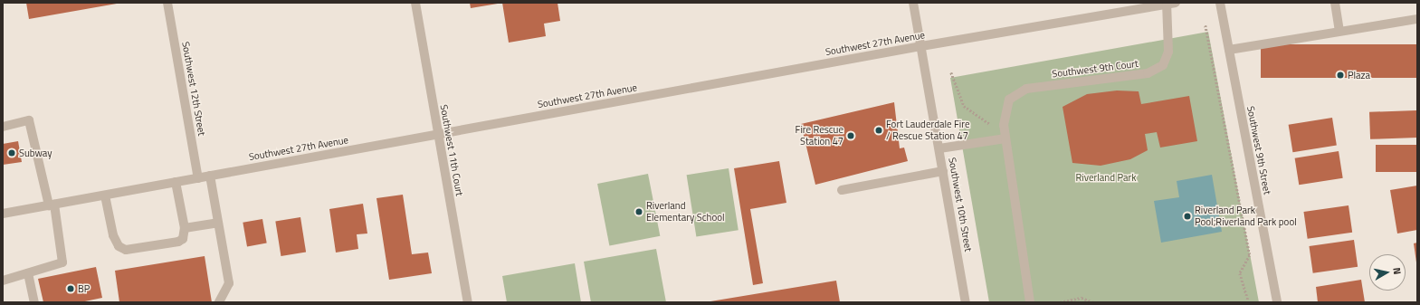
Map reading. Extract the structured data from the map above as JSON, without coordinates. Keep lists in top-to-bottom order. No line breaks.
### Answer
{"streets":{"street":["Southwest 27th Avenue","Southwest 9th Court","Southwest 12th Street","Southwest 11th Court","Southwest 9th Street","Southwest 10th Street"]},"crossings":[["Southwest 27th Avenue","Southwest 9th Court"],["Southwest 27th Avenue","Southwest 12th Street"],["Southwest 27th Avenue","Southwest 11th Court"],["Southwest 27th Avenue","Southwest 10th Street"]],"parks":["Riverland Park"],"places":["Plaza","Fort Lauderdale Fire / Rescue Station 47","Fire Rescue Station 47","Subway","Riverland Elementary School","Riverland Park Pool;Riverland Park pool","BP"],"north":"right"}
